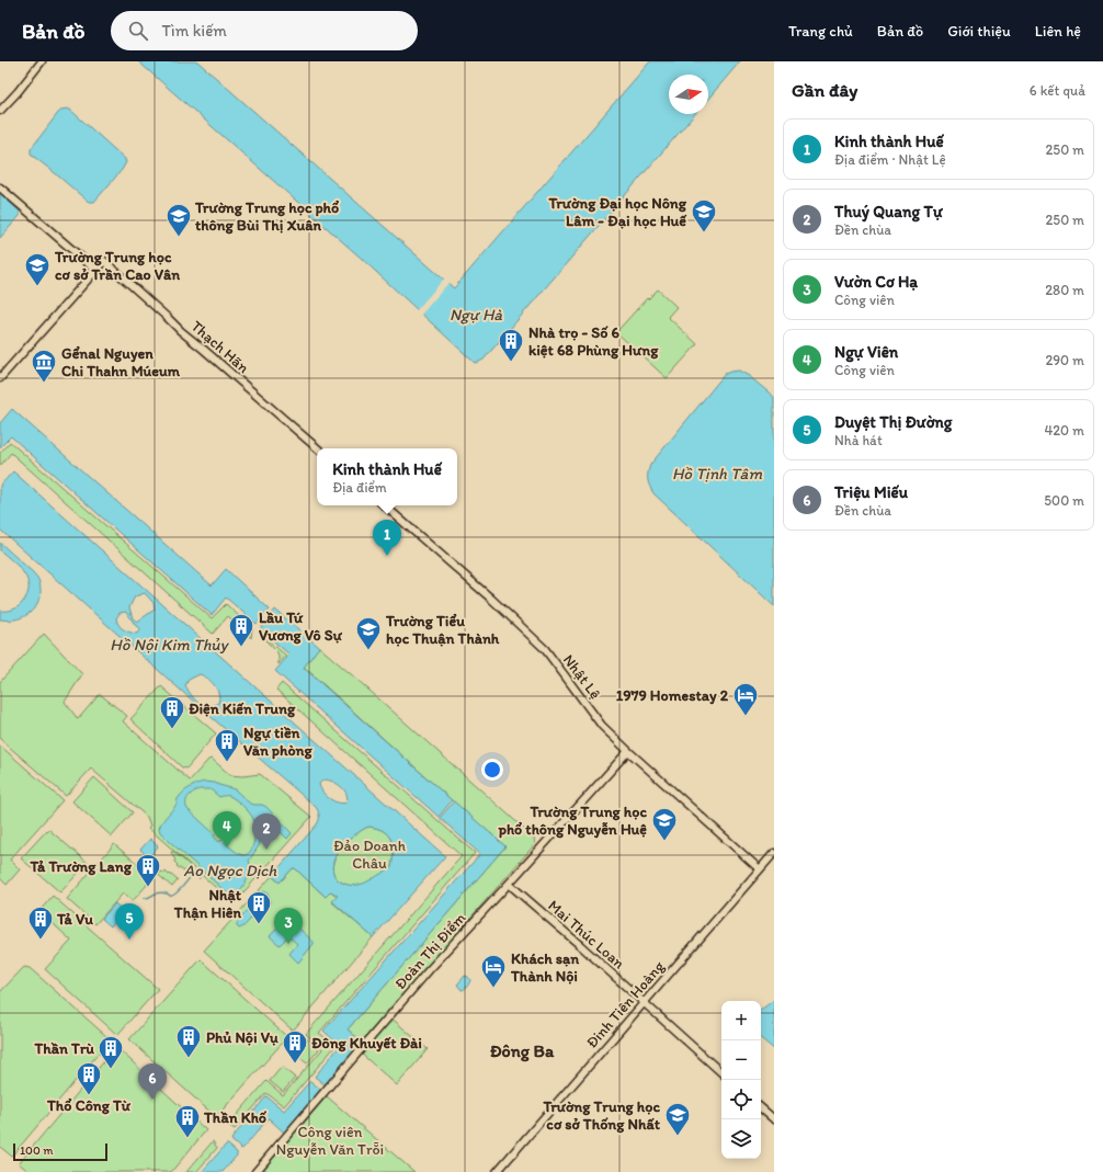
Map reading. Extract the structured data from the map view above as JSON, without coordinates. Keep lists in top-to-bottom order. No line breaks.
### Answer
{"streets":{"street":["Thạch Hãn","Nhật Lệ","Mai Thúc Loan","Đoàn Thị Điểm","Đinh Tiên Hoàng"]},"crossings":[["Nhật Lệ","Đoàn Thị Điểm"],["Nhật Lệ","Đinh Tiên Hoàng"],["Mai Thúc Loan","Đoàn Thị Điểm"],["Mai Thúc Loan","Đinh Tiên Hoàng"]],"districts":["Đông Ba"],"water":["Ngự Hà","Hồ Tịnh Tâm","Hồ Nội Kim Thủy","Ao Ngọc Dịch"],"parks":["Đảo Doanh Châu","Công viên Nguyễn Văn Trỗi"],"places":{"school or university":["Trường Đại học Nông Lâm - Đại học Huế","Trường Trung học phổ thông Bùi Thị Xuân","Trường Trung học cơ sở Trần Cao Vân","Trường Tiểu học Thuận Thành","Trường Trung học phổ thông Nguyễn Huệ","Trường Trung học cơ sở Thống Nhất"],"building":["Nhà trọ - Số 6 kiệt 68 Phùng Hưng","Lầu Tứ Vương Vô Sự","Điện Kiến Trung","Ngự tiền Văn phòng","Tả Trường Lang","Nhật Thận Hiên","Tả Vu","Phủ Nội Vụ","Đông Khuyết Đài","Thần Trù","Thổ Công Từ","Thần Khố"],"museum":["Gểnal Nguyen Chi Thahn Múeum"],"hotel":["1979 Homestay 2","Khách sạn Thành Nội"]},"scale_bar":"100 m","north":"right","page":{"header":"Bản đồ","search":"Tìm kiếm","nav":["Trang chủ","Bản đồ","Giới thiệu","Liên hệ"],"heading":["Gần đây","6 kết quả"],"list":[{"mark":"1","name":"Kinh thành Huế","note":"Địa điểm · Nhật Lệ","value":"250 m"},{"mark":"2","name":"Thuý Quang Tự","note":"Đền chùa","value":"250 m"},{"mark":"3","name":"Vườn Cơ Hạ","note":"Công viên","value":"280 m"},{"mark":"4","name":"Ngự Viên","note":"Công viên","value":"290 m"},{"mark":"5","name":"Duyệt Thị Đường","note":"Nhà hát","value":"420 m"},{"mark":"6","name":"Triệu Miếu","note":"Đền chùa","value":"500 m"}],"popup":["Kinh thành Huế","Địa điểm"],"pins":["1","4","2","5","3","6"],"map_buttons":["+","−"],"scale":"100 m"}}
